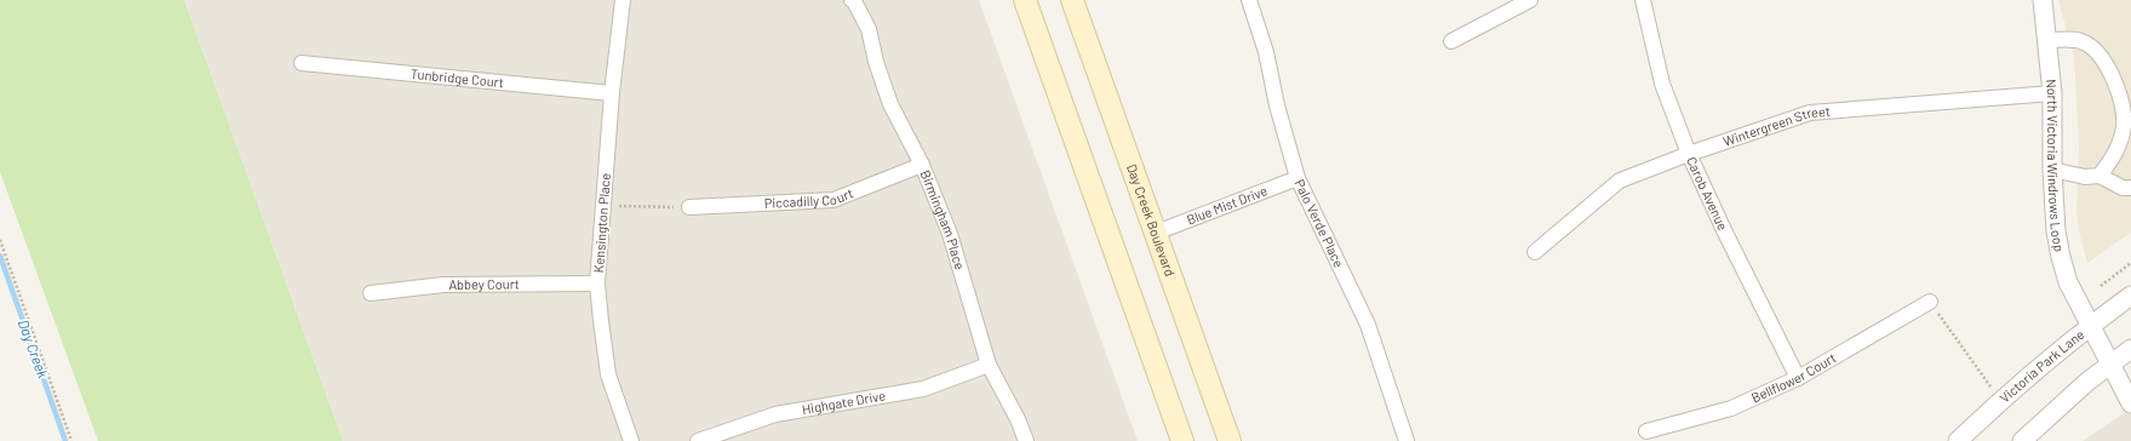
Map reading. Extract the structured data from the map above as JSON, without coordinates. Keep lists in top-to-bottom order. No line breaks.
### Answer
{"streets":{"main road":["Day Creek Boulevard"],"street":["Tunbridge Court","Wintergreen Street","North Victoria Windrows Loop","Carob Avenue","Piccadilly Court","Blue Mist Drive","Birmingham Place","Kensington Place","Palo Verde Place","Abbey Court","Victoria Park Lane","Bellflower Court","Highgate Drive"]},"crossings":[["Tunbridge Court","Kensington Place"],["Wintergreen Street","North Victoria Windrows Loop"],["Wintergreen Street","Carob Avenue"],["North Victoria Windrows Loop","Victoria Park Lane"],["Carob Avenue","Bellflower Court"],["Piccadilly Court","Birmingham Place"],["Blue Mist Drive","Day Creek Boulevard"],["Blue Mist Drive","Palo Verde Place"],["Birmingham Place","Highgate Drive"],["Kensington Place","Abbey Court"]],"water":["Day Creek"]}
